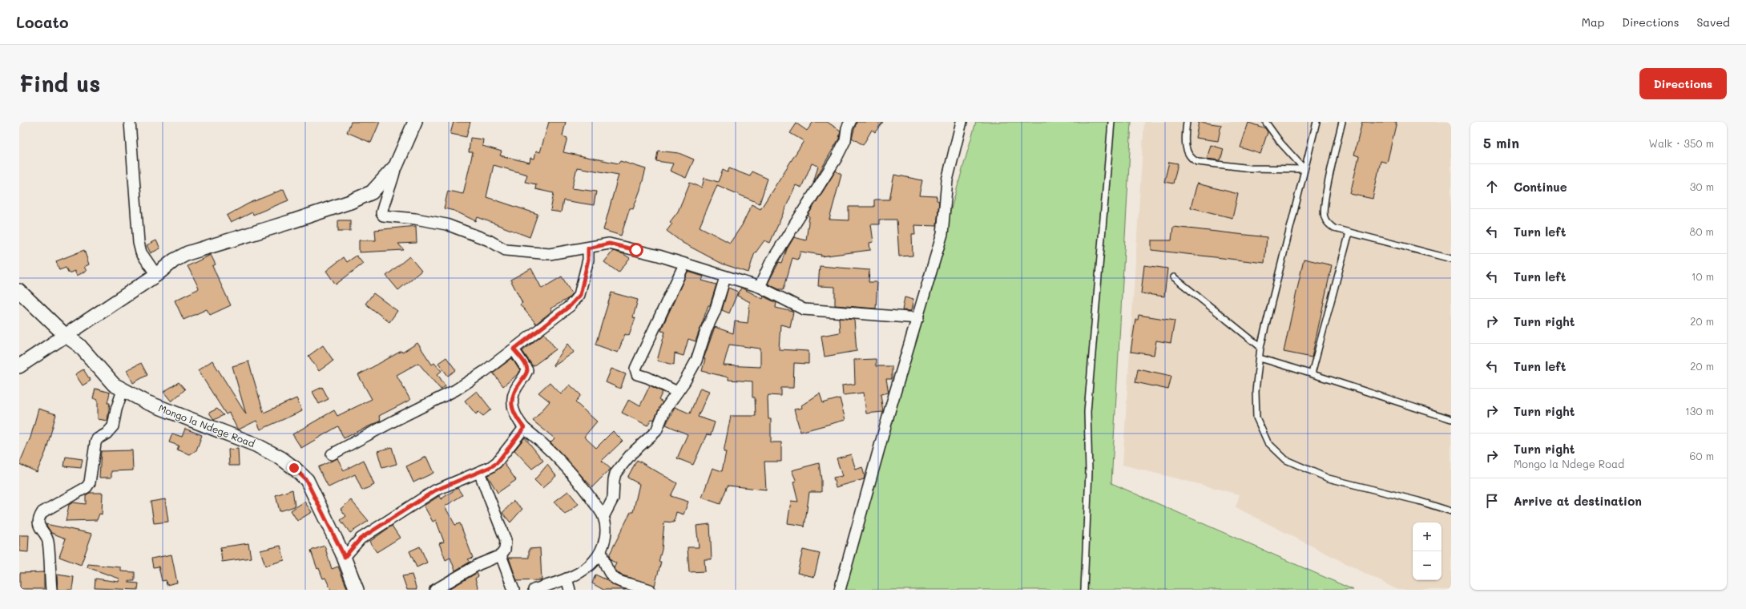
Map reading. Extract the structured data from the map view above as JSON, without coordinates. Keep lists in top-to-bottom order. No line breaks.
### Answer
{"streets":{"street":["Mongo la Ndege Road"]},"page":{"header":"Locato","nav":["Map","Directions","Saved"],"buttons":"Directions","title":"Find us","heading":["5 min","Walk · 350 m"],"list":[["Continue","30 m"],["Turn left","80 m"],["Turn left","10 m"],["Turn right","20 m"],["Turn left","20 m"],["Turn right","130 m"],["Turn right","Mongo la Ndege Road","60 m"],"Arrive at destination"],"map_buttons":["+","−"]}}
